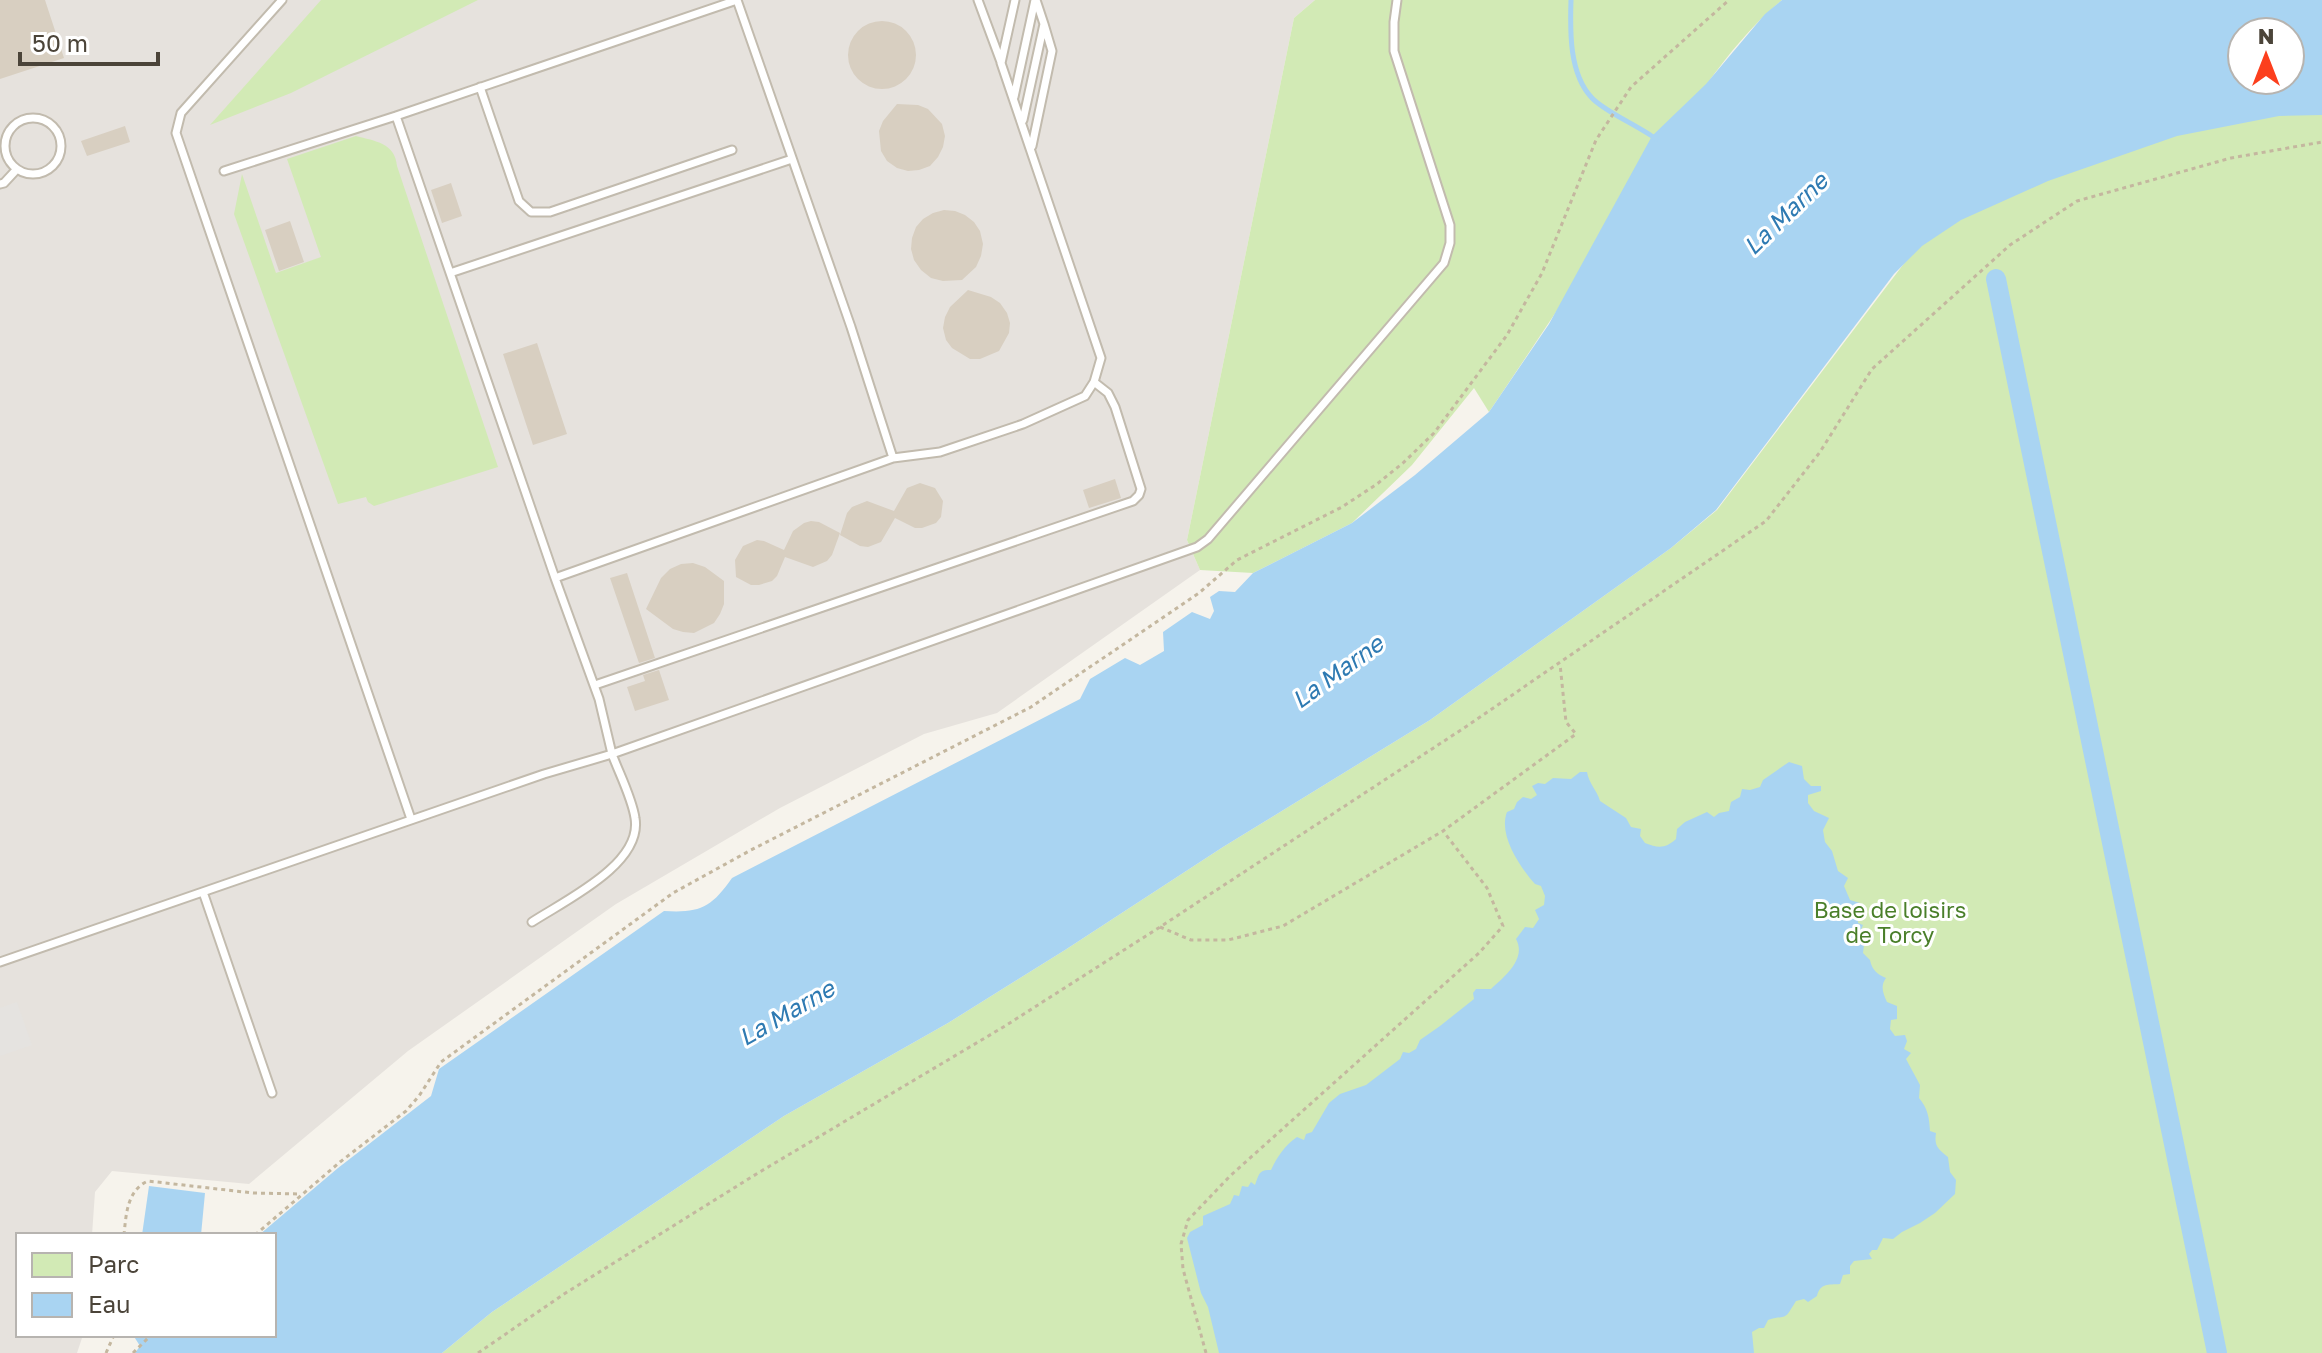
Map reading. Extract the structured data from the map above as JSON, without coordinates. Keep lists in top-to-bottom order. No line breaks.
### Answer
{"water":["La Marne"],"parks":["Base de loisirs de Torcy"],"legend":["Parc","Eau"],"scale_bar":"50 m","north":"top"}
